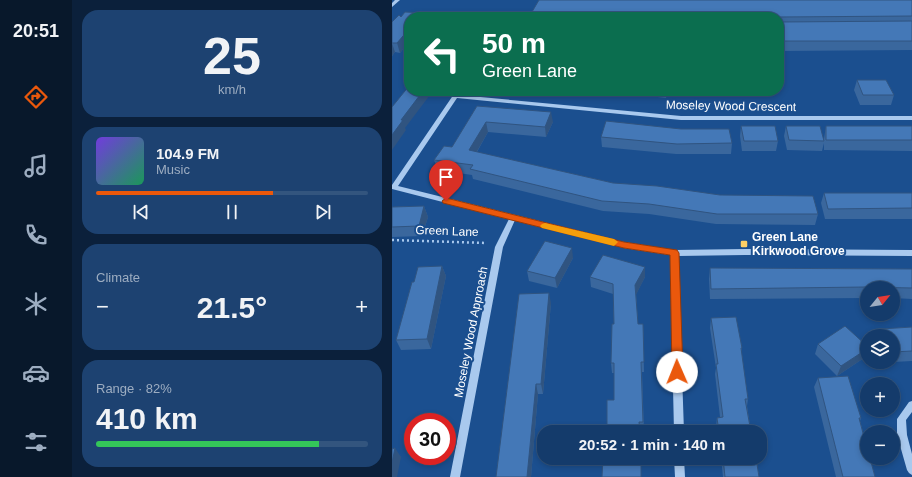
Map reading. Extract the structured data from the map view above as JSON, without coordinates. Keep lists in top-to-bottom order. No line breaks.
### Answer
{"streets":{"street":["Moseley Wood Crescent","Green Lane","Moseley Wood Approach"]},"crossings":[["Green Lane","Moseley Wood Approach"]],"places":{"transit":["Green Lane Kirkwood Grove"]},"north":"top right","page":{"tabs":"20:51","tile":[["25","km/h"],"Climate",["Range · 82%","410 km"]],"turn":["50 m","Green Lane"],"song":["104.9 FM","Music"],"map_buttons":["+","−"],"heat":["−","21.5°","+"],"limit":"30","trip":"20:52 · 1 min · 140 m"}}
